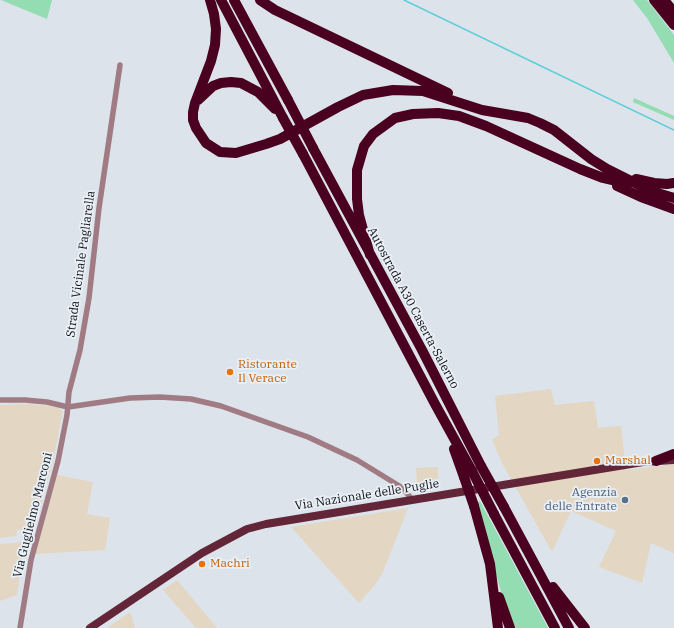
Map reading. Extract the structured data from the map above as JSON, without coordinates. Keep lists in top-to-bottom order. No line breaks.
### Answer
{"streets":{"highway":["Autostrada A30 Caserta-Salerno"],"main road":["Via Nazionale delle Puglie"],"street":["Strada Vicinale Pagliarella","Via Guglielmo Marconi"]},"crossings":[["Strada Vicinale Pagliarella","Via Guglielmo Marconi"]],"places":["Ristorante Il Verace","Marshal","Agenzia delle Entrate","Machri"]}
